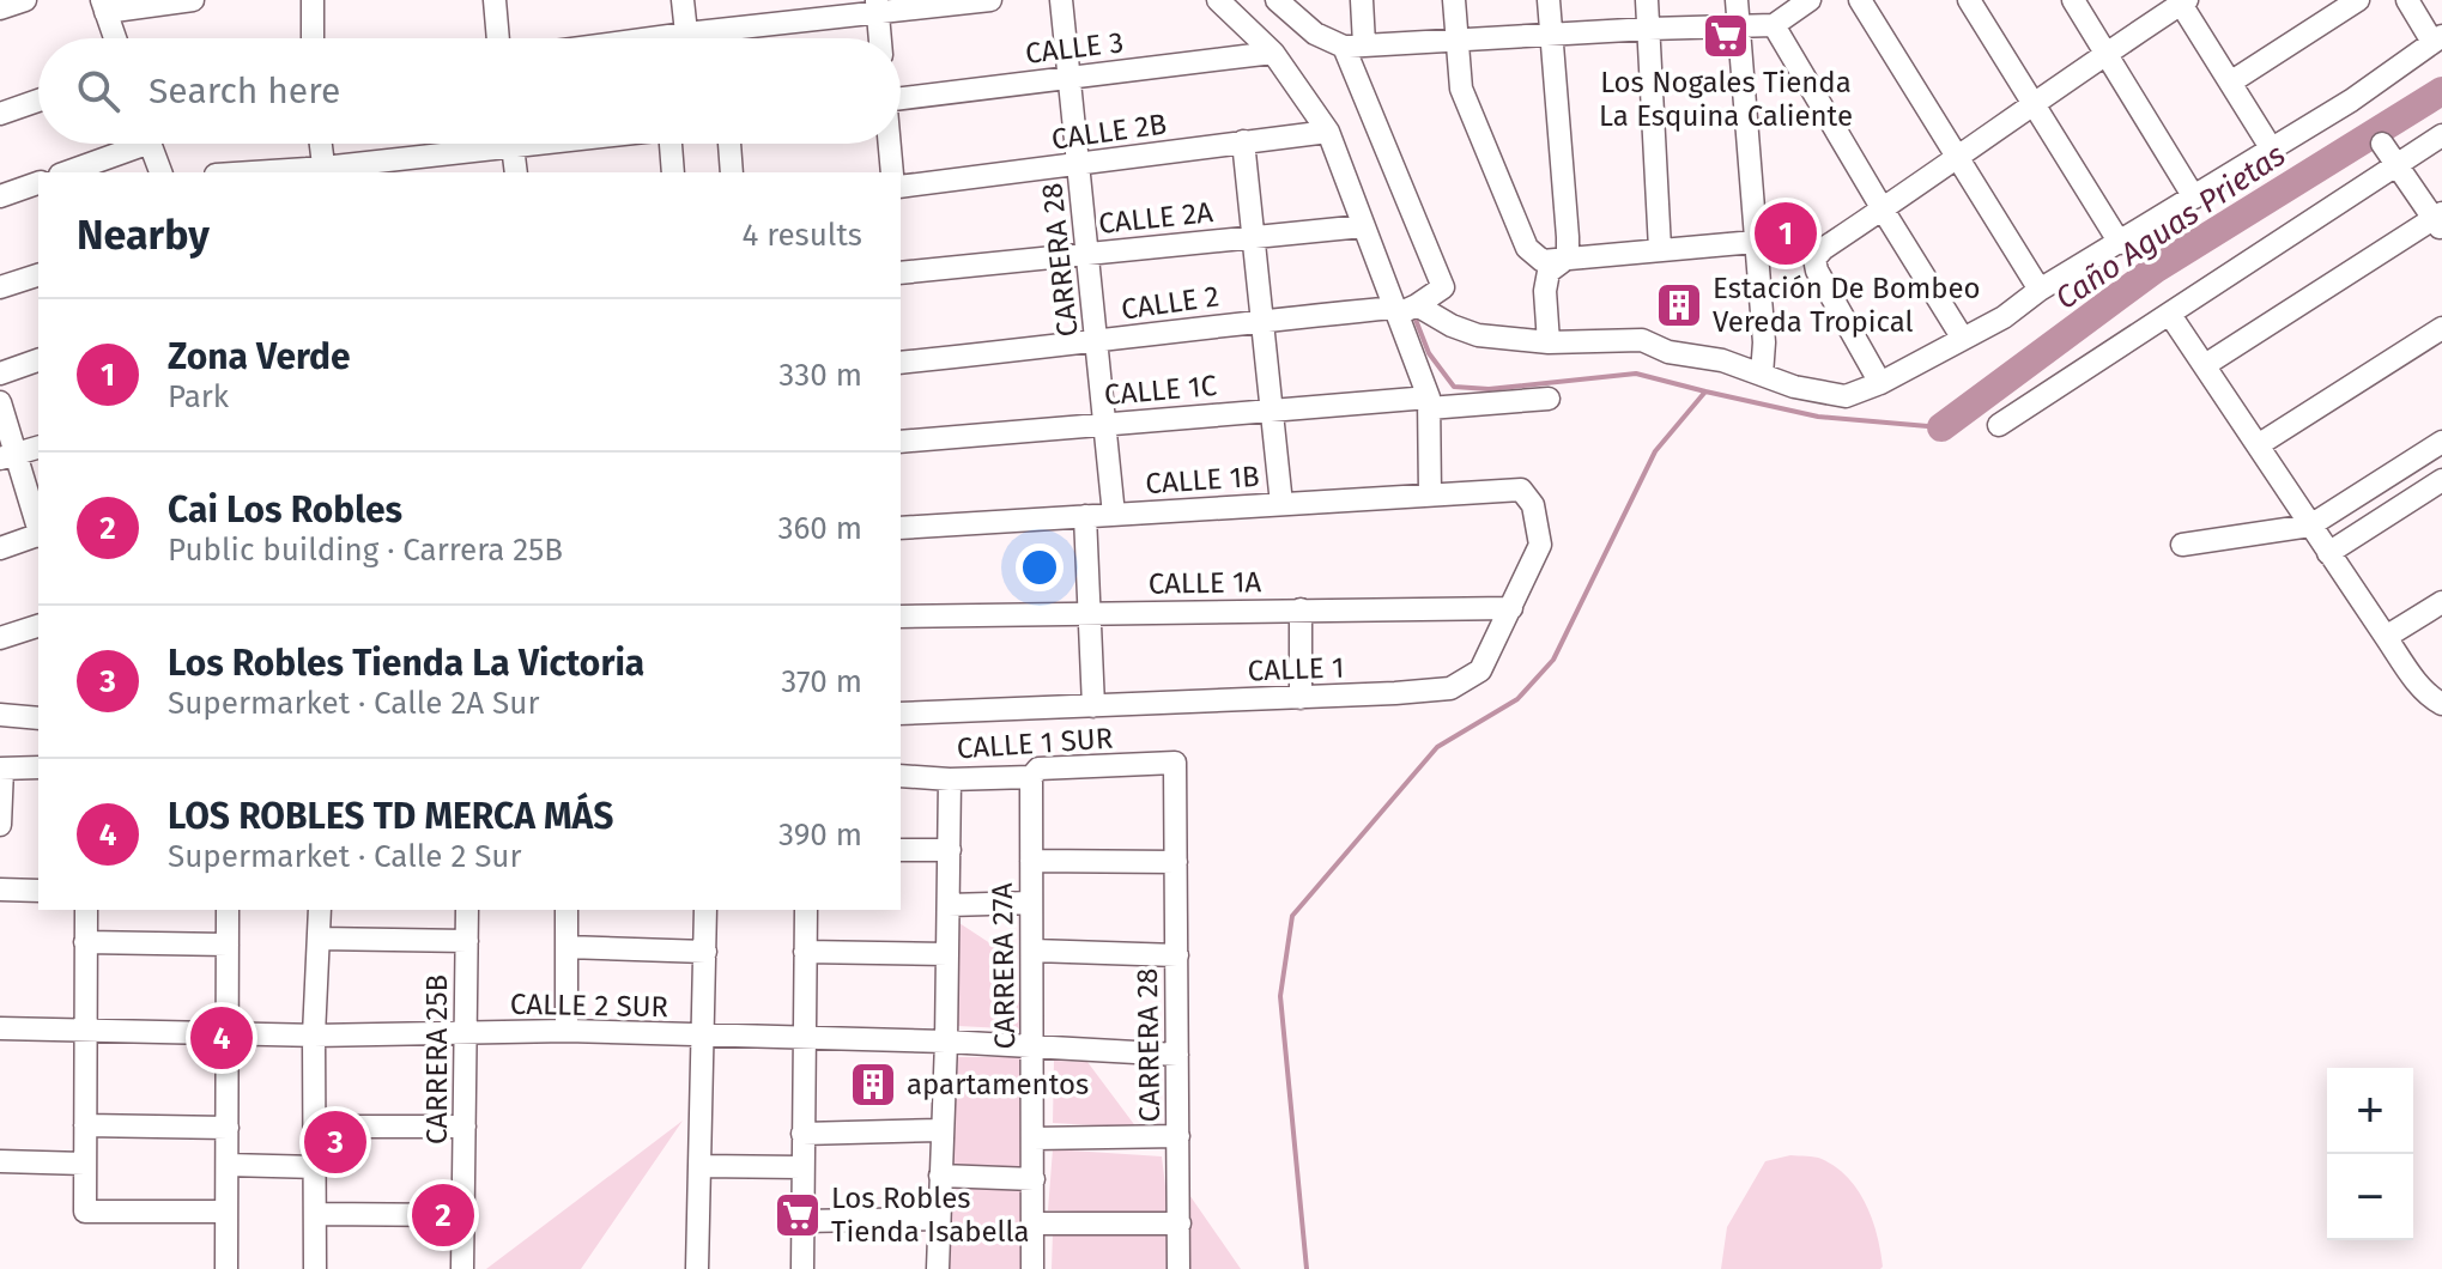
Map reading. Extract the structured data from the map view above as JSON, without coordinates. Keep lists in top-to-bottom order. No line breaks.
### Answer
{"streets":{"street":["CALLE 3","CALLE 2B","CALLE 2A","CARRERA 28","CALLE 2","CALLE 1C","CALLE 1B","CALLE 1A","CALLE 1","CALLE 1 SUR","CARRERA 27A","CALLE 2 SUR","CARRERA 25B"]},"crossings":[["CALLE 3","CARRERA 28"],["CALLE 2B","CARRERA 28"],["CALLE 2A","CARRERA 28"],["CARRERA 28","CALLE 2"],["CARRERA 28","CALLE 1C"],["CARRERA 28","CALLE 1B"],["CARRERA 28","CALLE 1 SUR"],["CARRERA 28","CALLE 2 SUR"],["CALLE 1B","CALLE 1"],["CALLE 1A","CALLE 1"],["CALLE 1 SUR","CARRERA 27A"],["CARRERA 27A","CALLE 2 SUR"],["CALLE 2 SUR","CARRERA 25B"]],"water":["Caño Aguas Prietas"],"places":{"supermarket":["Los Nogales Tienda La Esquina Caliente","Los Robles Tienda Isabella"],"building":["Estación De Bombeo Vereda Tropical","apartamentos"]},"page":{"search":"Search here","heading":["Nearby","4 results"],"pins":["1","4","3","2"],"list":[{"mark":"1","name":"Zona Verde","note":"Park","value":"330 m"},{"mark":"2","name":"Cai Los Robles","note":"Public building · Carrera 25B","value":"360 m"},{"mark":"3","name":"Los Robles Tienda La Victoria","note":"Supermarket · Calle 2A Sur","value":"370 m"},{"mark":"4","name":"LOS ROBLES TD MERCA MÁS","note":"Supermarket · Calle 2 Sur","value":"390 m"}],"map_buttons":["+","−"]}}
